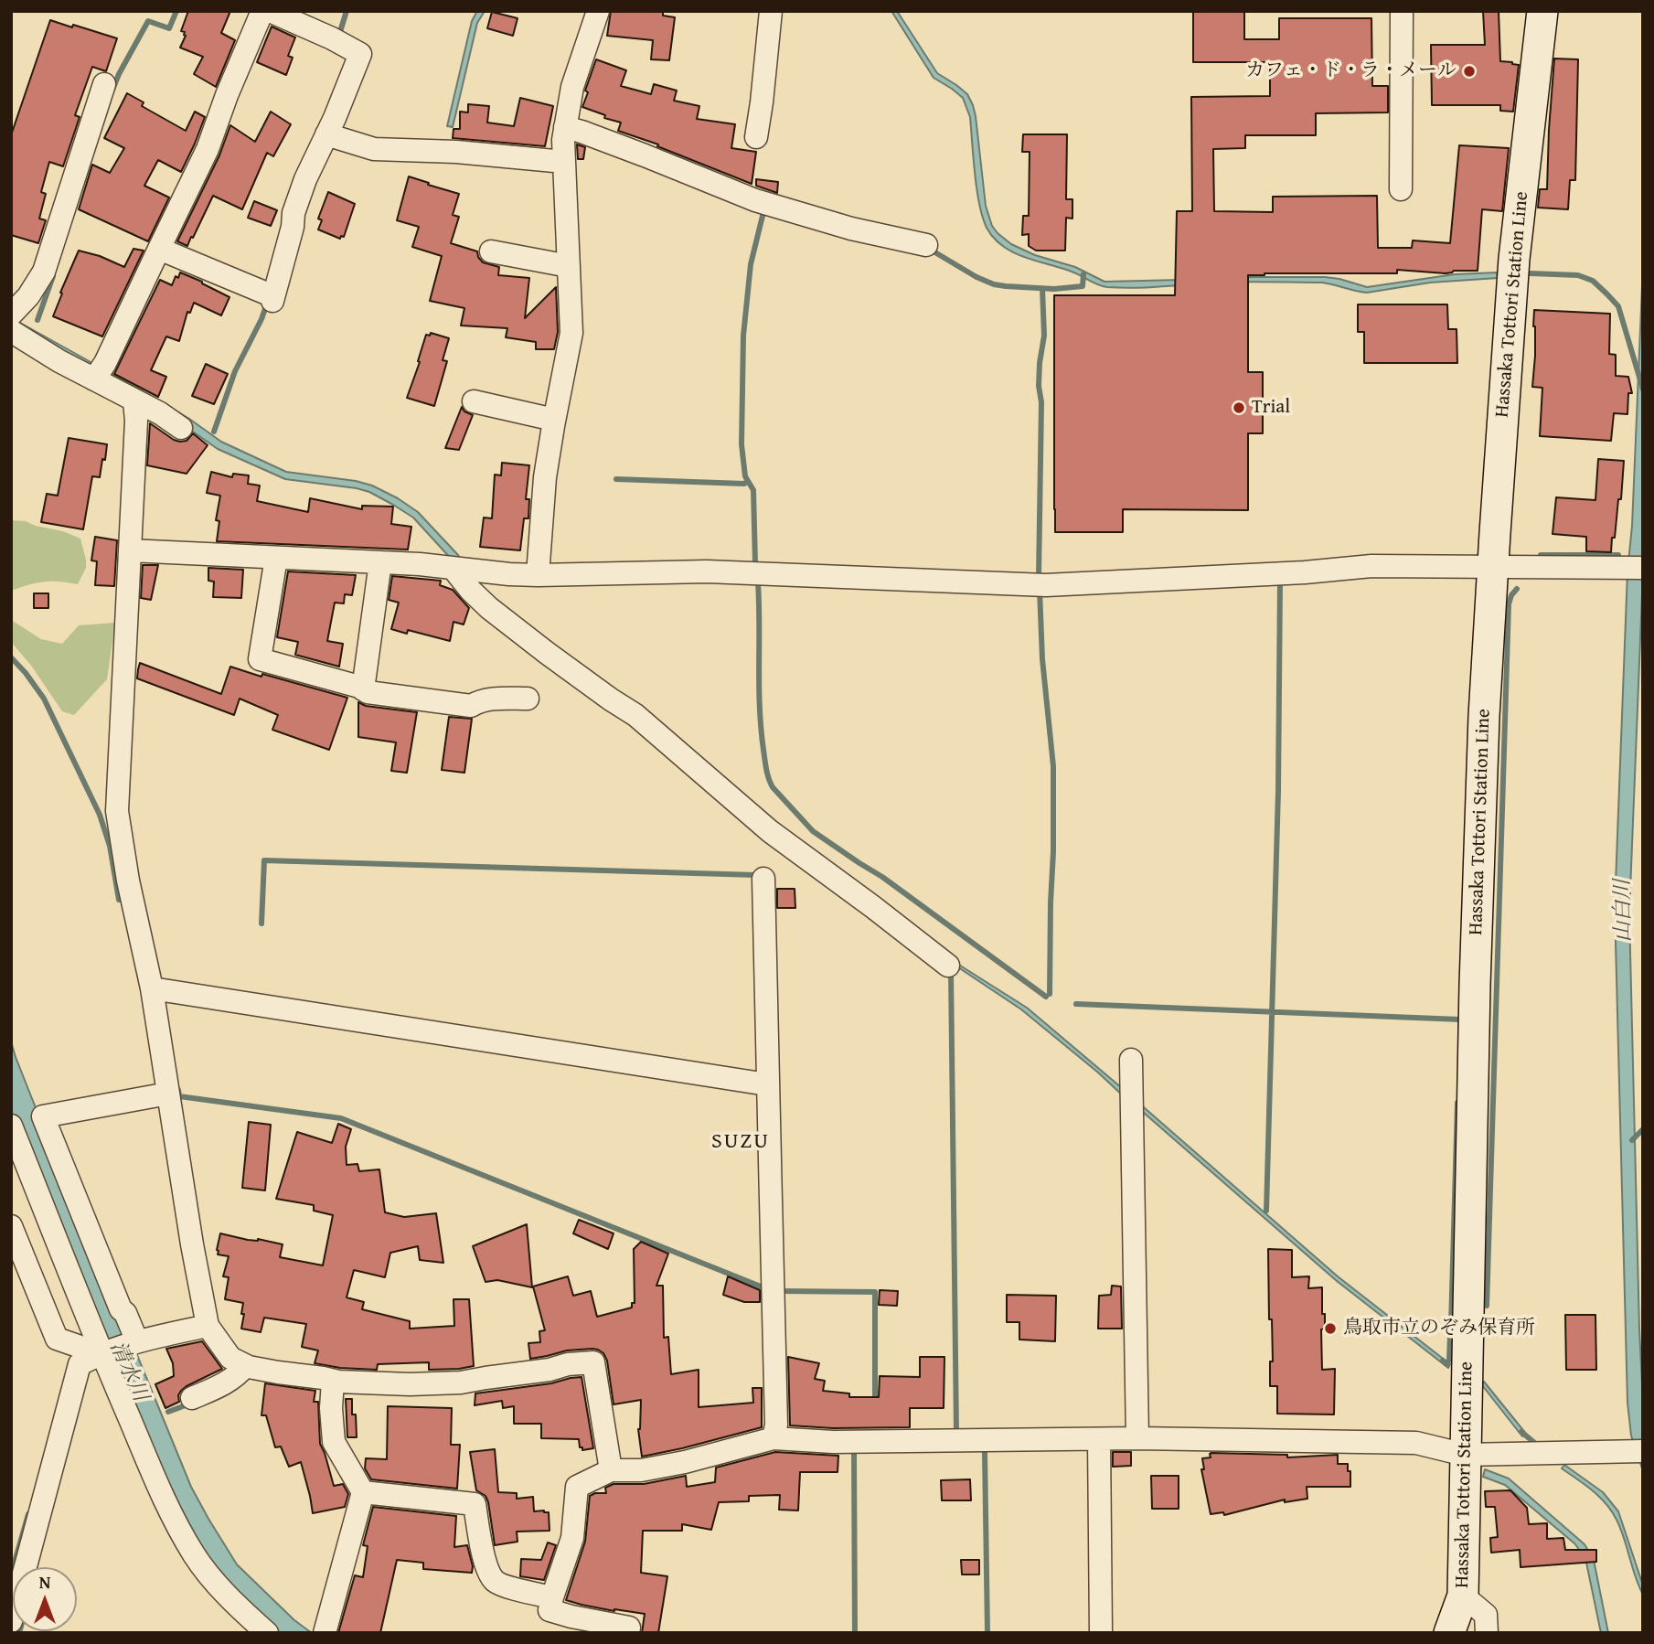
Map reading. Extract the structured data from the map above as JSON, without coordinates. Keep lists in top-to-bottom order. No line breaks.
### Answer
{"streets":{"main road":["Hassaka Tottori Station Line"]},"districts":["SUZU"],"water":["山白川","清水川"],"places":["カフェ・ド・ラ・メール","Trial","鳥取市立のぞみ保育所"],"north":"top"}
